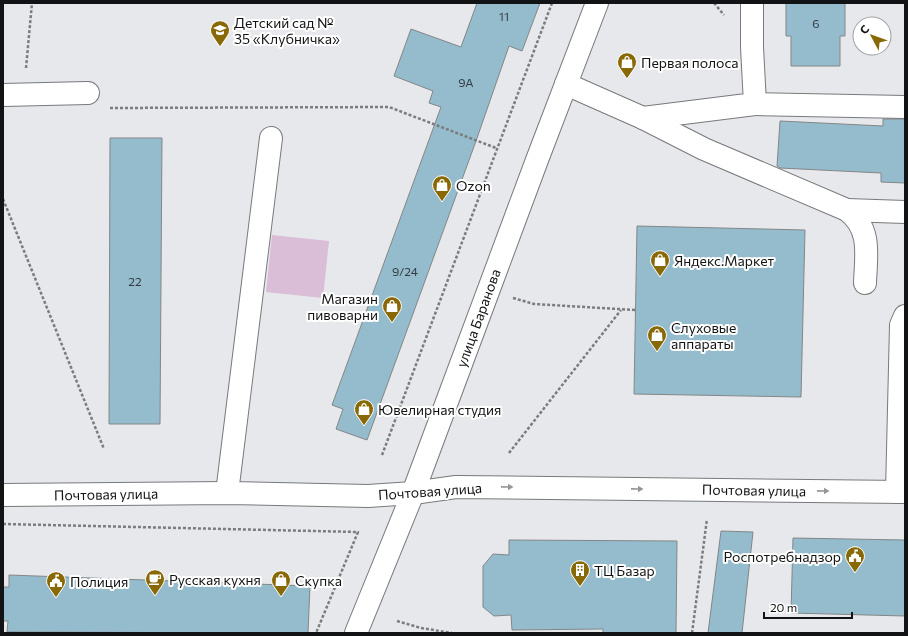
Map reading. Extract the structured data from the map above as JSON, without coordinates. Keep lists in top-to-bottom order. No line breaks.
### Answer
{"streets":{"street":["улица Баранова","Почтовая улица"]},"crossings":[["улица Баранова","Почтовая улица"]],"one_way":["Почтовая улица"],"places":{"school or university":["Детский сад № 35 «Клубничка»"],"shop":["Первая полоса","Ozon","Яндекс.Маркет","Магазин пивоварни","Слуховые аппараты","Ювелирная студия","Скупка"],"public building":["Роспотребнадзор","Полиция"],"building":["ТЦ Базар"],"cafe":["Русская кухня"]},"house_numbers":["11","6","9А","9/24","22"],"scale_bar":"20 m","north":"top left"}
